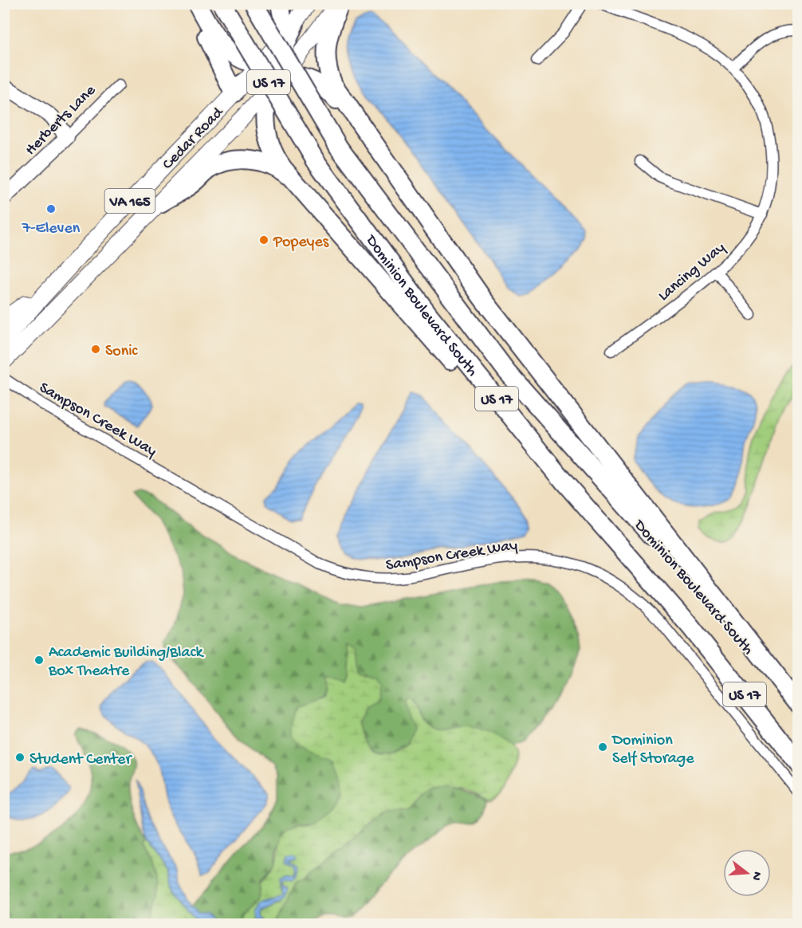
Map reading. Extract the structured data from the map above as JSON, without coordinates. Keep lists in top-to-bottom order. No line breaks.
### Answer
{"streets":{"highway":["US 17","Dominion Boulevard South"],"main road":["Cedar Road","VA 165"],"street":["Herberts Lane","Lancing Way","Sampson Creek Way"]},"places":["7-Eleven","Popeyes","Sonic","Academic Building/Black Box Theatre","Dominion Self Storage","Student Center"],"north":"right"}
